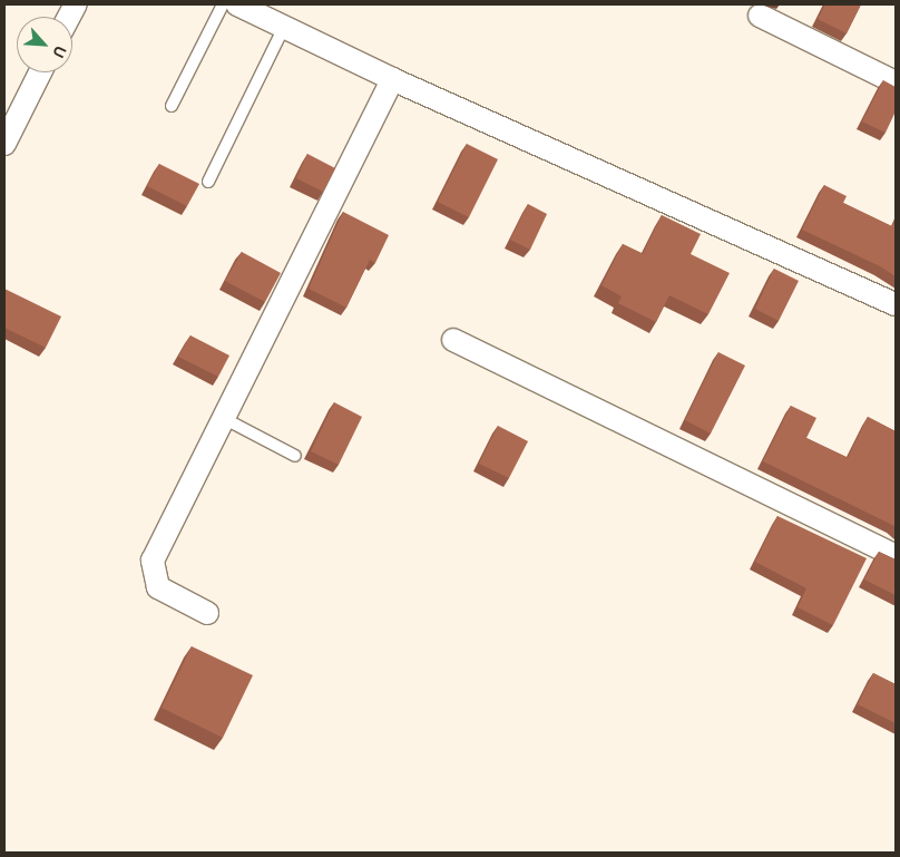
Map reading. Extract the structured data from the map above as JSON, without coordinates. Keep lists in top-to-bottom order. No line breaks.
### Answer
{"north":"bottom right"}
